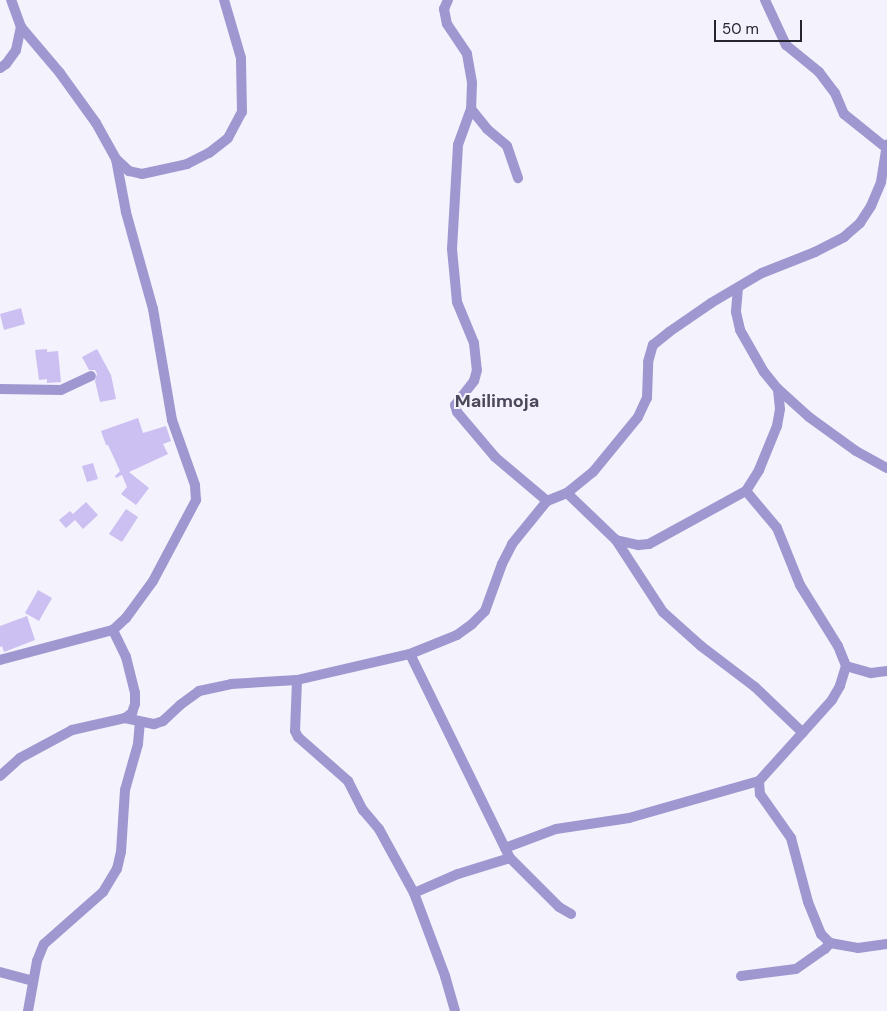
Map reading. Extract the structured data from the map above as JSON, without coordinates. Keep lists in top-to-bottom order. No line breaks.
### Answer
{"districts":["Mailimoja"],"scale_bar":"50 m"}
